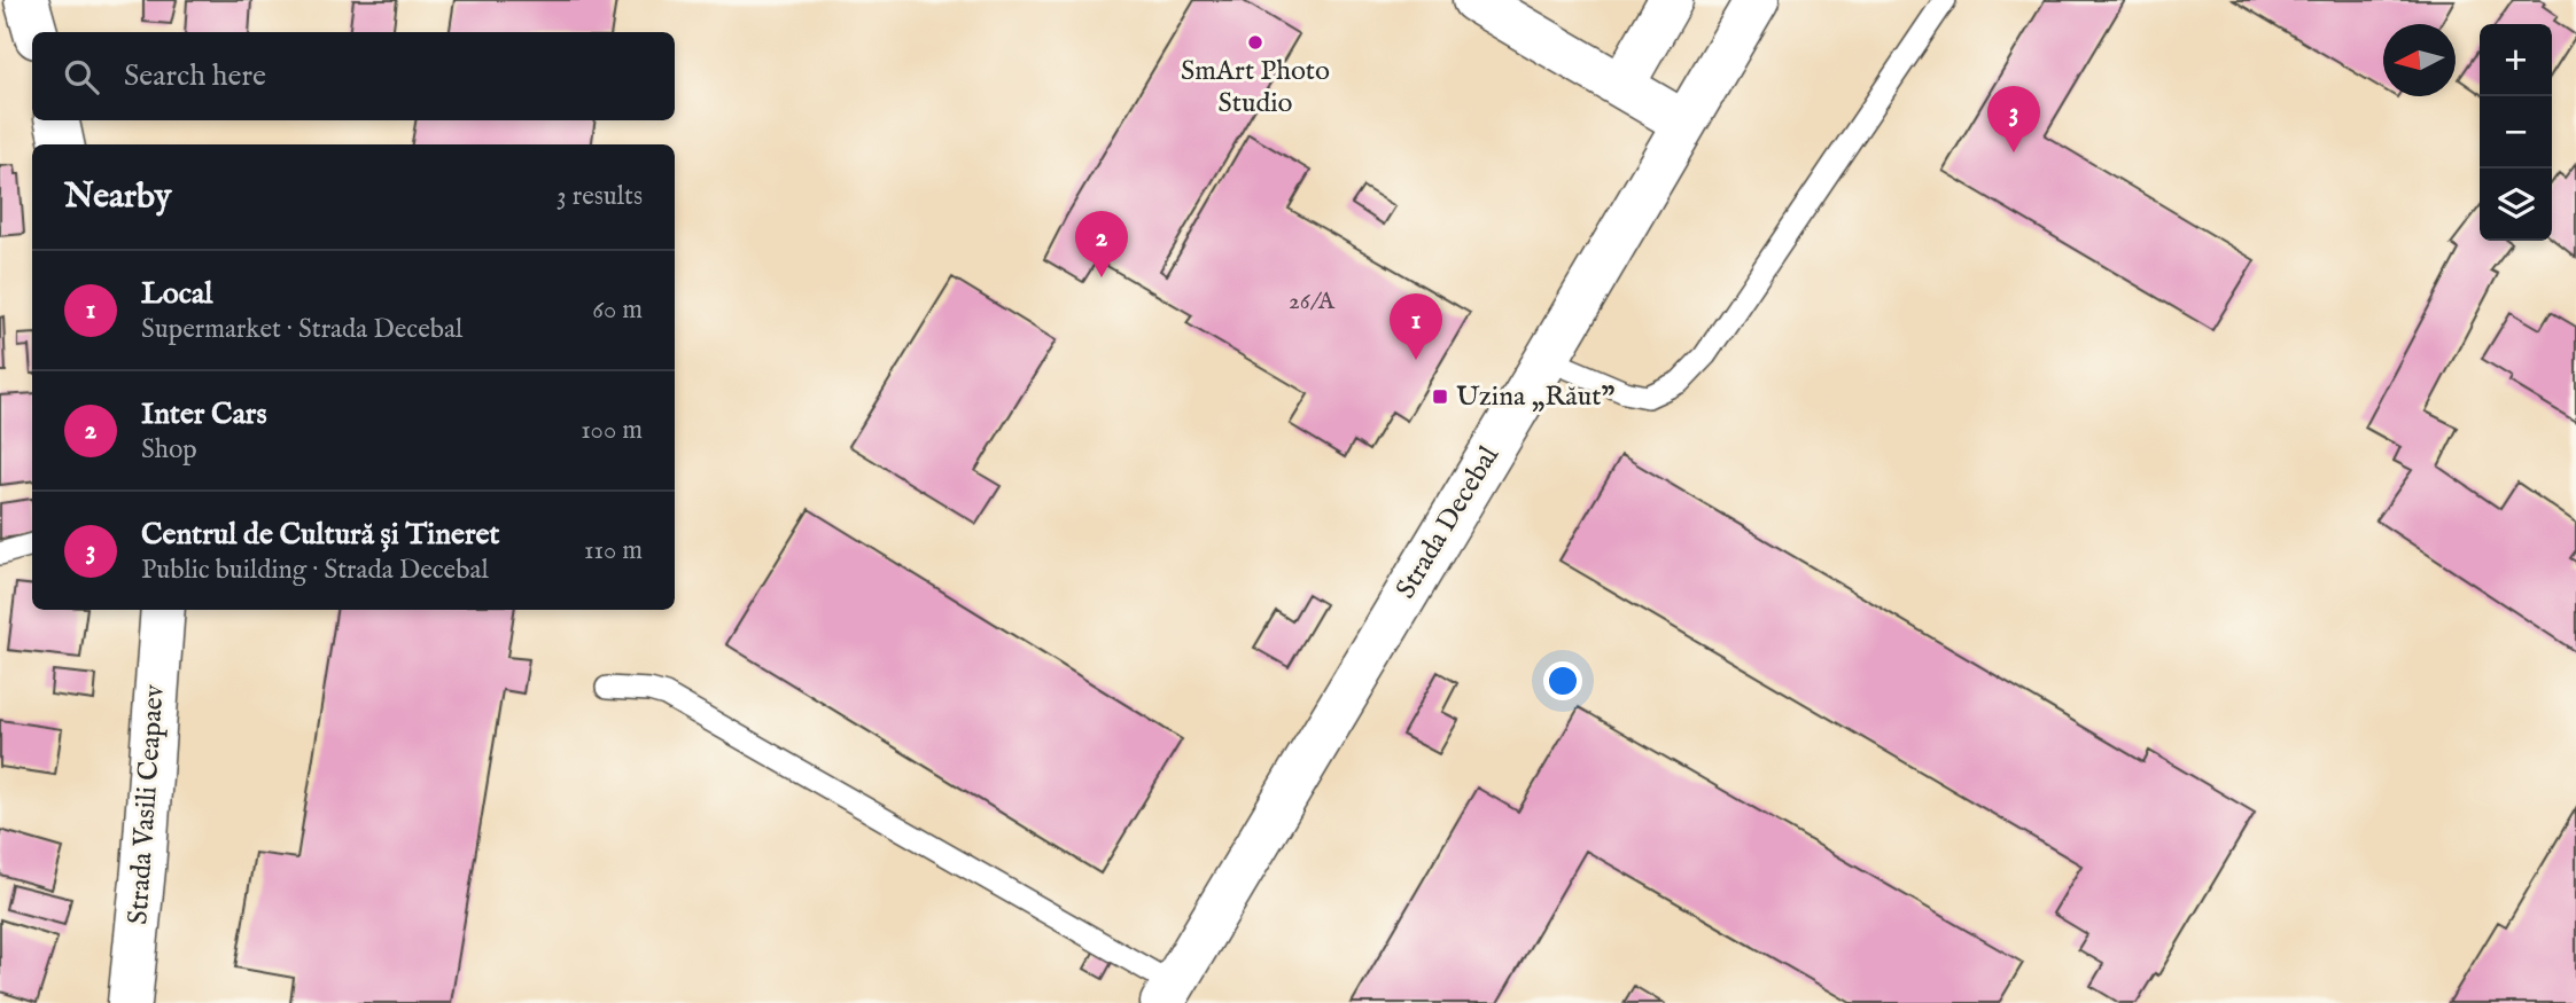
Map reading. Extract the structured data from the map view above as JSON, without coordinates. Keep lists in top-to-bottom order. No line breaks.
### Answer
{"streets":{"main road":["Strada Decebal","Strada Vasili Ceapaev"]},"places":{"other":["SmArt Photo Studio"],"transit":["Uzina „Răut”"]},"house_numbers":["26/A"],"north":"left","page":{"map_buttons":["+","−"],"search":"Search here","pins":["3","2","1"],"heading":["Nearby","3 results"],"list":[{"mark":"1","name":"Local","note":"Supermarket · Strada Decebal","value":"60 m"},{"mark":"2","name":"Inter Cars","note":"Shop","value":"100 m"},{"mark":"3","name":"Centrul de Cultură și Tineret","note":"Public building · Strada Decebal","value":"110 m"}]}}
